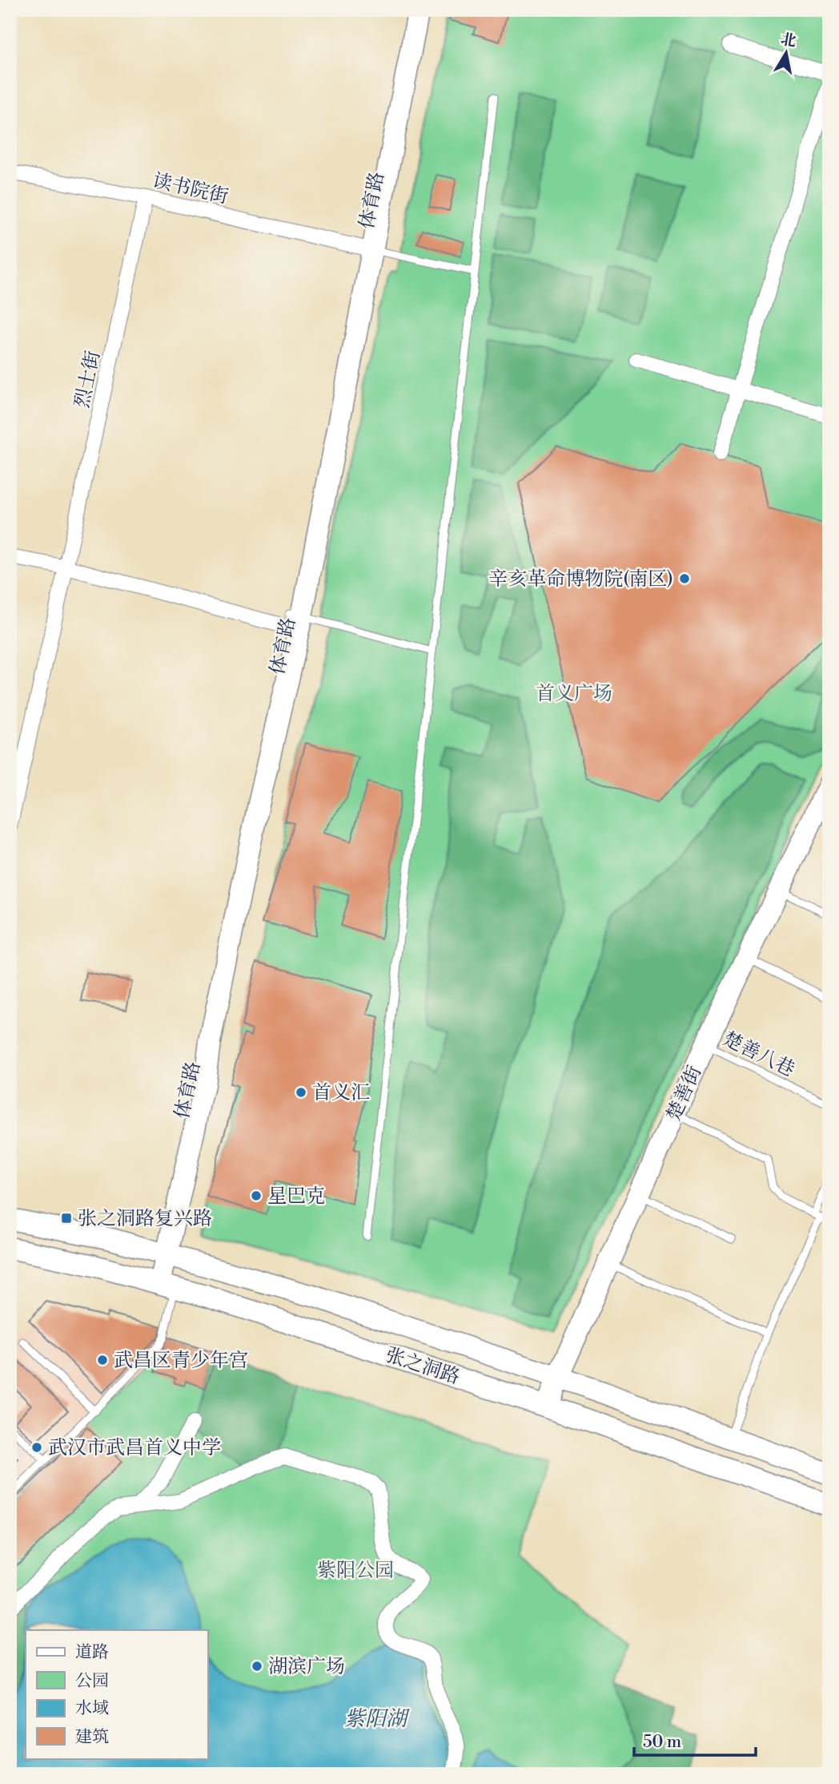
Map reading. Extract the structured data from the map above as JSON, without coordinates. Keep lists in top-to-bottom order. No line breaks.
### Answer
{"streets":{"street":["读书院街","体育路","烈士街","楚善街","张之洞路"],"lane":["楚善八巷"]},"crossings":[["读书院街","体育路"],["读书院街","烈士街"],["体育路","张之洞路"],["楚善八巷","楚善街"],["楚善街","张之洞路"]],"water":["紫阳湖"],"parks":["首义广场","紫阳公园"],"places":{"other":["辛亥革命博物院(南区)","首义汇","星巴克","武昌区青少年宫","武汉市武昌首义中学","湖滨广场"],"transit":["张之洞路复兴路"]},"legend":["道路","公园","水域","建筑"],"scale_bar":"50 m","north":"top"}
